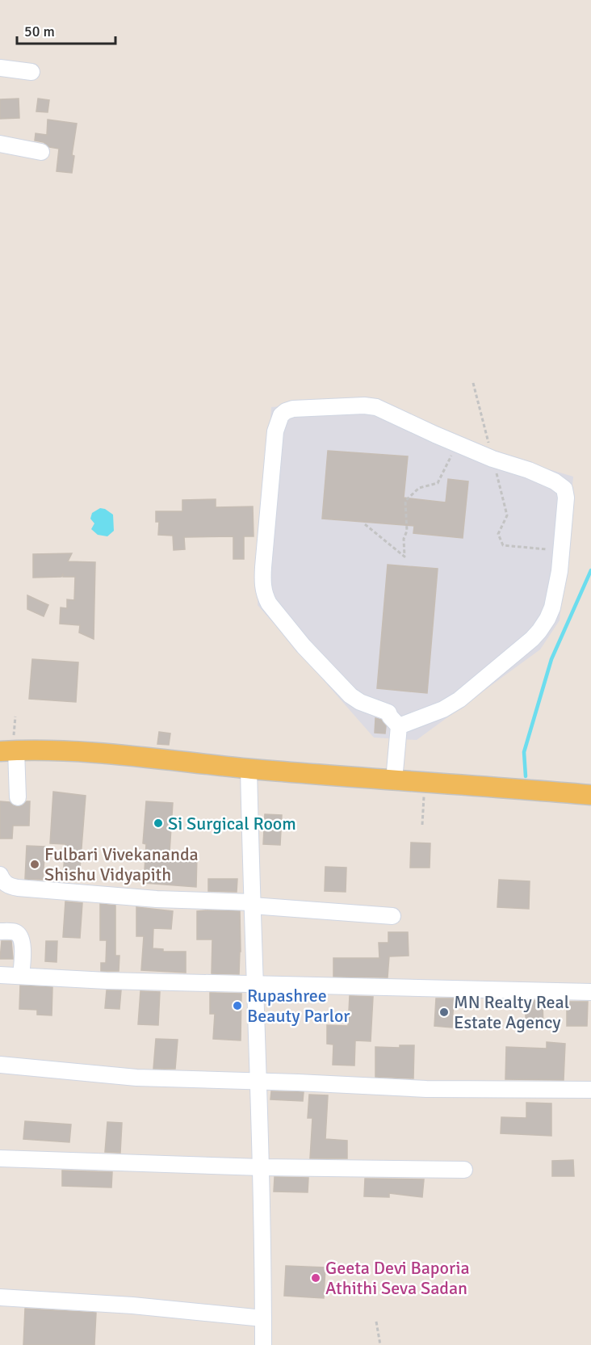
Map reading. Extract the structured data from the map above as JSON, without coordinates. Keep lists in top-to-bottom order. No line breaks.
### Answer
{"places":["Si Surgical Room","Fulbari Vivekananda Shishu Vidyapith","Rupashree Beauty Parlor","MN Realty Real Estate Agency","Geeta Devi Baporia Athithi Seva Sadan"],"scale_bar":"50 m"}
